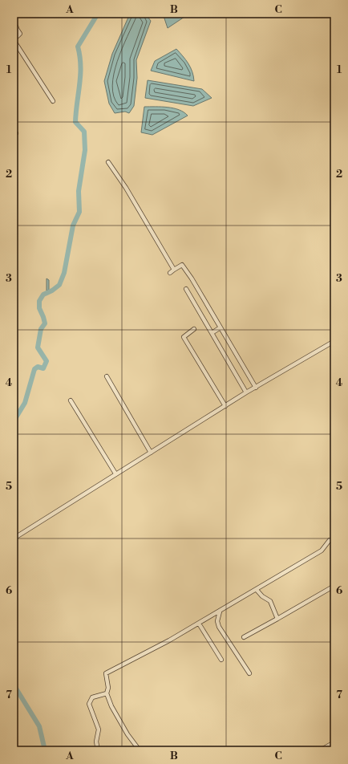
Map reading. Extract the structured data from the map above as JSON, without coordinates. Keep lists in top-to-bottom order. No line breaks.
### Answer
{"grid":{"columns":["A","B","C"],"rows":["1","2","3","4","5","6","7"]}}
